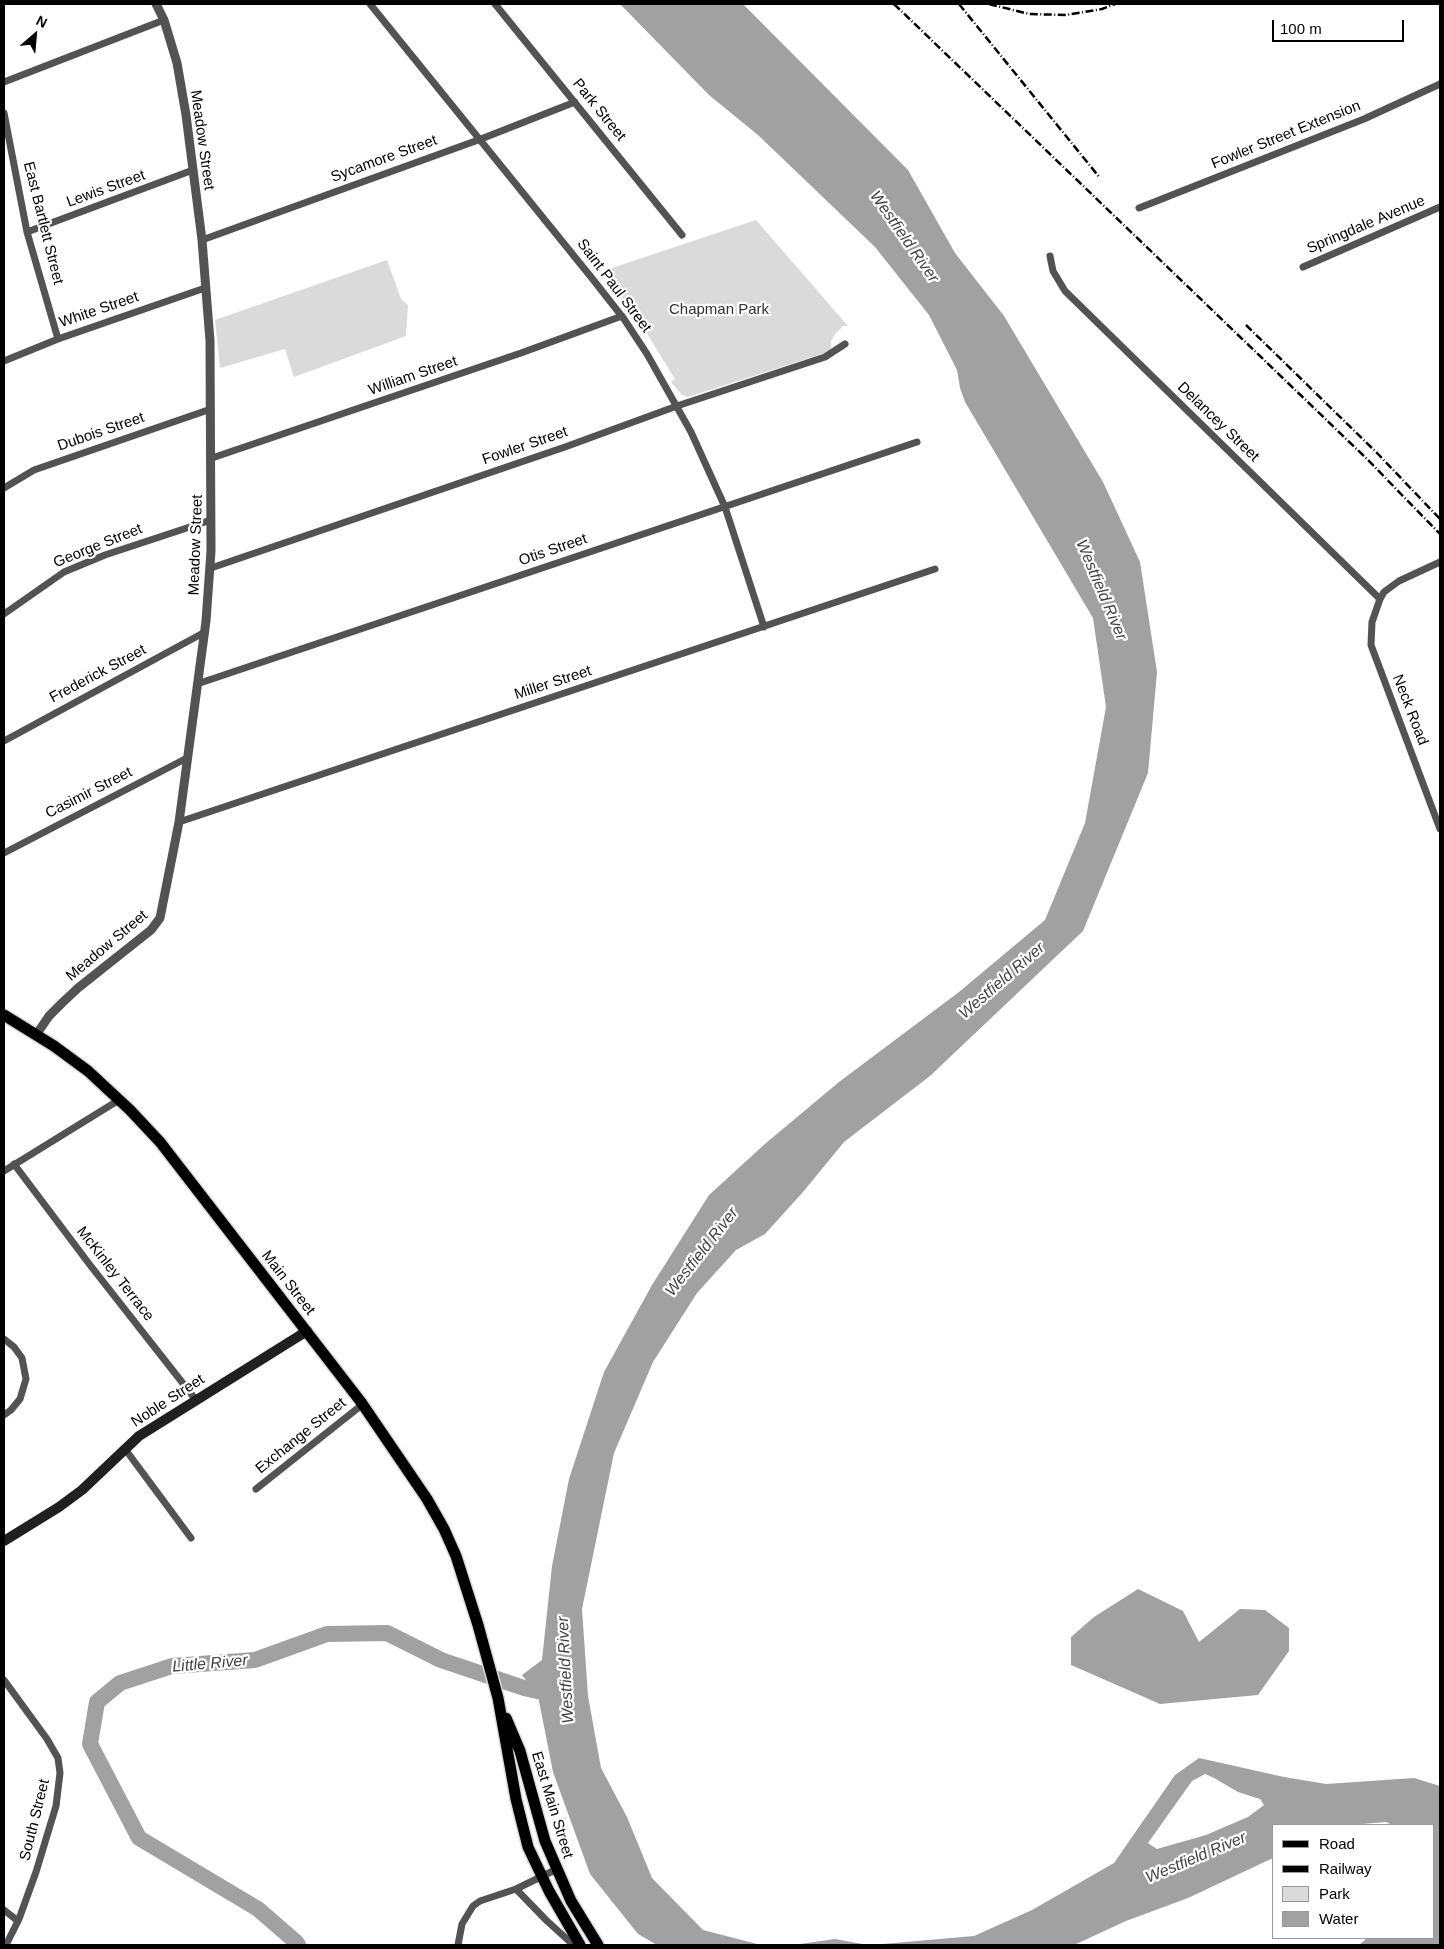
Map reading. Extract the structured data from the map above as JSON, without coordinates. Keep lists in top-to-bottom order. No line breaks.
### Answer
{"streets":{"main road":["Main Street","Noble Street","East Main Street"],"street":["Park Street","Fowler Street Extension","Meadow Street","Sycamore Street","Lewis Street","East Bartlett Street","Springdale Avenue","Saint Paul Street","White Street","William Street","Delancey Street","Dubois Street","Fowler Street","George Street","Otis Street","Frederick Street","Miller Street","Neck Road","Casimir Street","McKinley Terrace","Exchange Street","South Street"]},"crossings":[["Park Street","Sycamore Street"],["Meadow Street","Sycamore Street"],["Meadow Street","Lewis Street"],["Meadow Street","White Street"],["Meadow Street","William Street"],["Meadow Street","Dubois Street"],["Meadow Street","Fowler Street"],["Meadow Street","George Street"],["Meadow Street","Otis Street"],["Meadow Street","Frederick Street"],["Meadow Street","Miller Street"],["Meadow Street","Casimir Street"],["Meadow Street","Main Street"],["Sycamore Street","Saint Paul Street"],["Lewis Street","East Bartlett Street"],["East Bartlett Street","White Street"],["Saint Paul Street","William Street"],["Saint Paul Street","Fowler Street"],["Saint Paul Street","Otis Street"],["Saint Paul Street","Miller Street"],["Delancey Street","Neck Road"],["McKinley Terrace","Noble Street"],["Main Street","Noble Street"],["Main Street","Exchange Street"],["Main Street","East Main Street"]],"water":["Westfield River","Little River"],"parks":["Chapman Park"],"legend":["Road","Railway","Park","Water"],"scale_bar":"100 m","north":"top right"}
